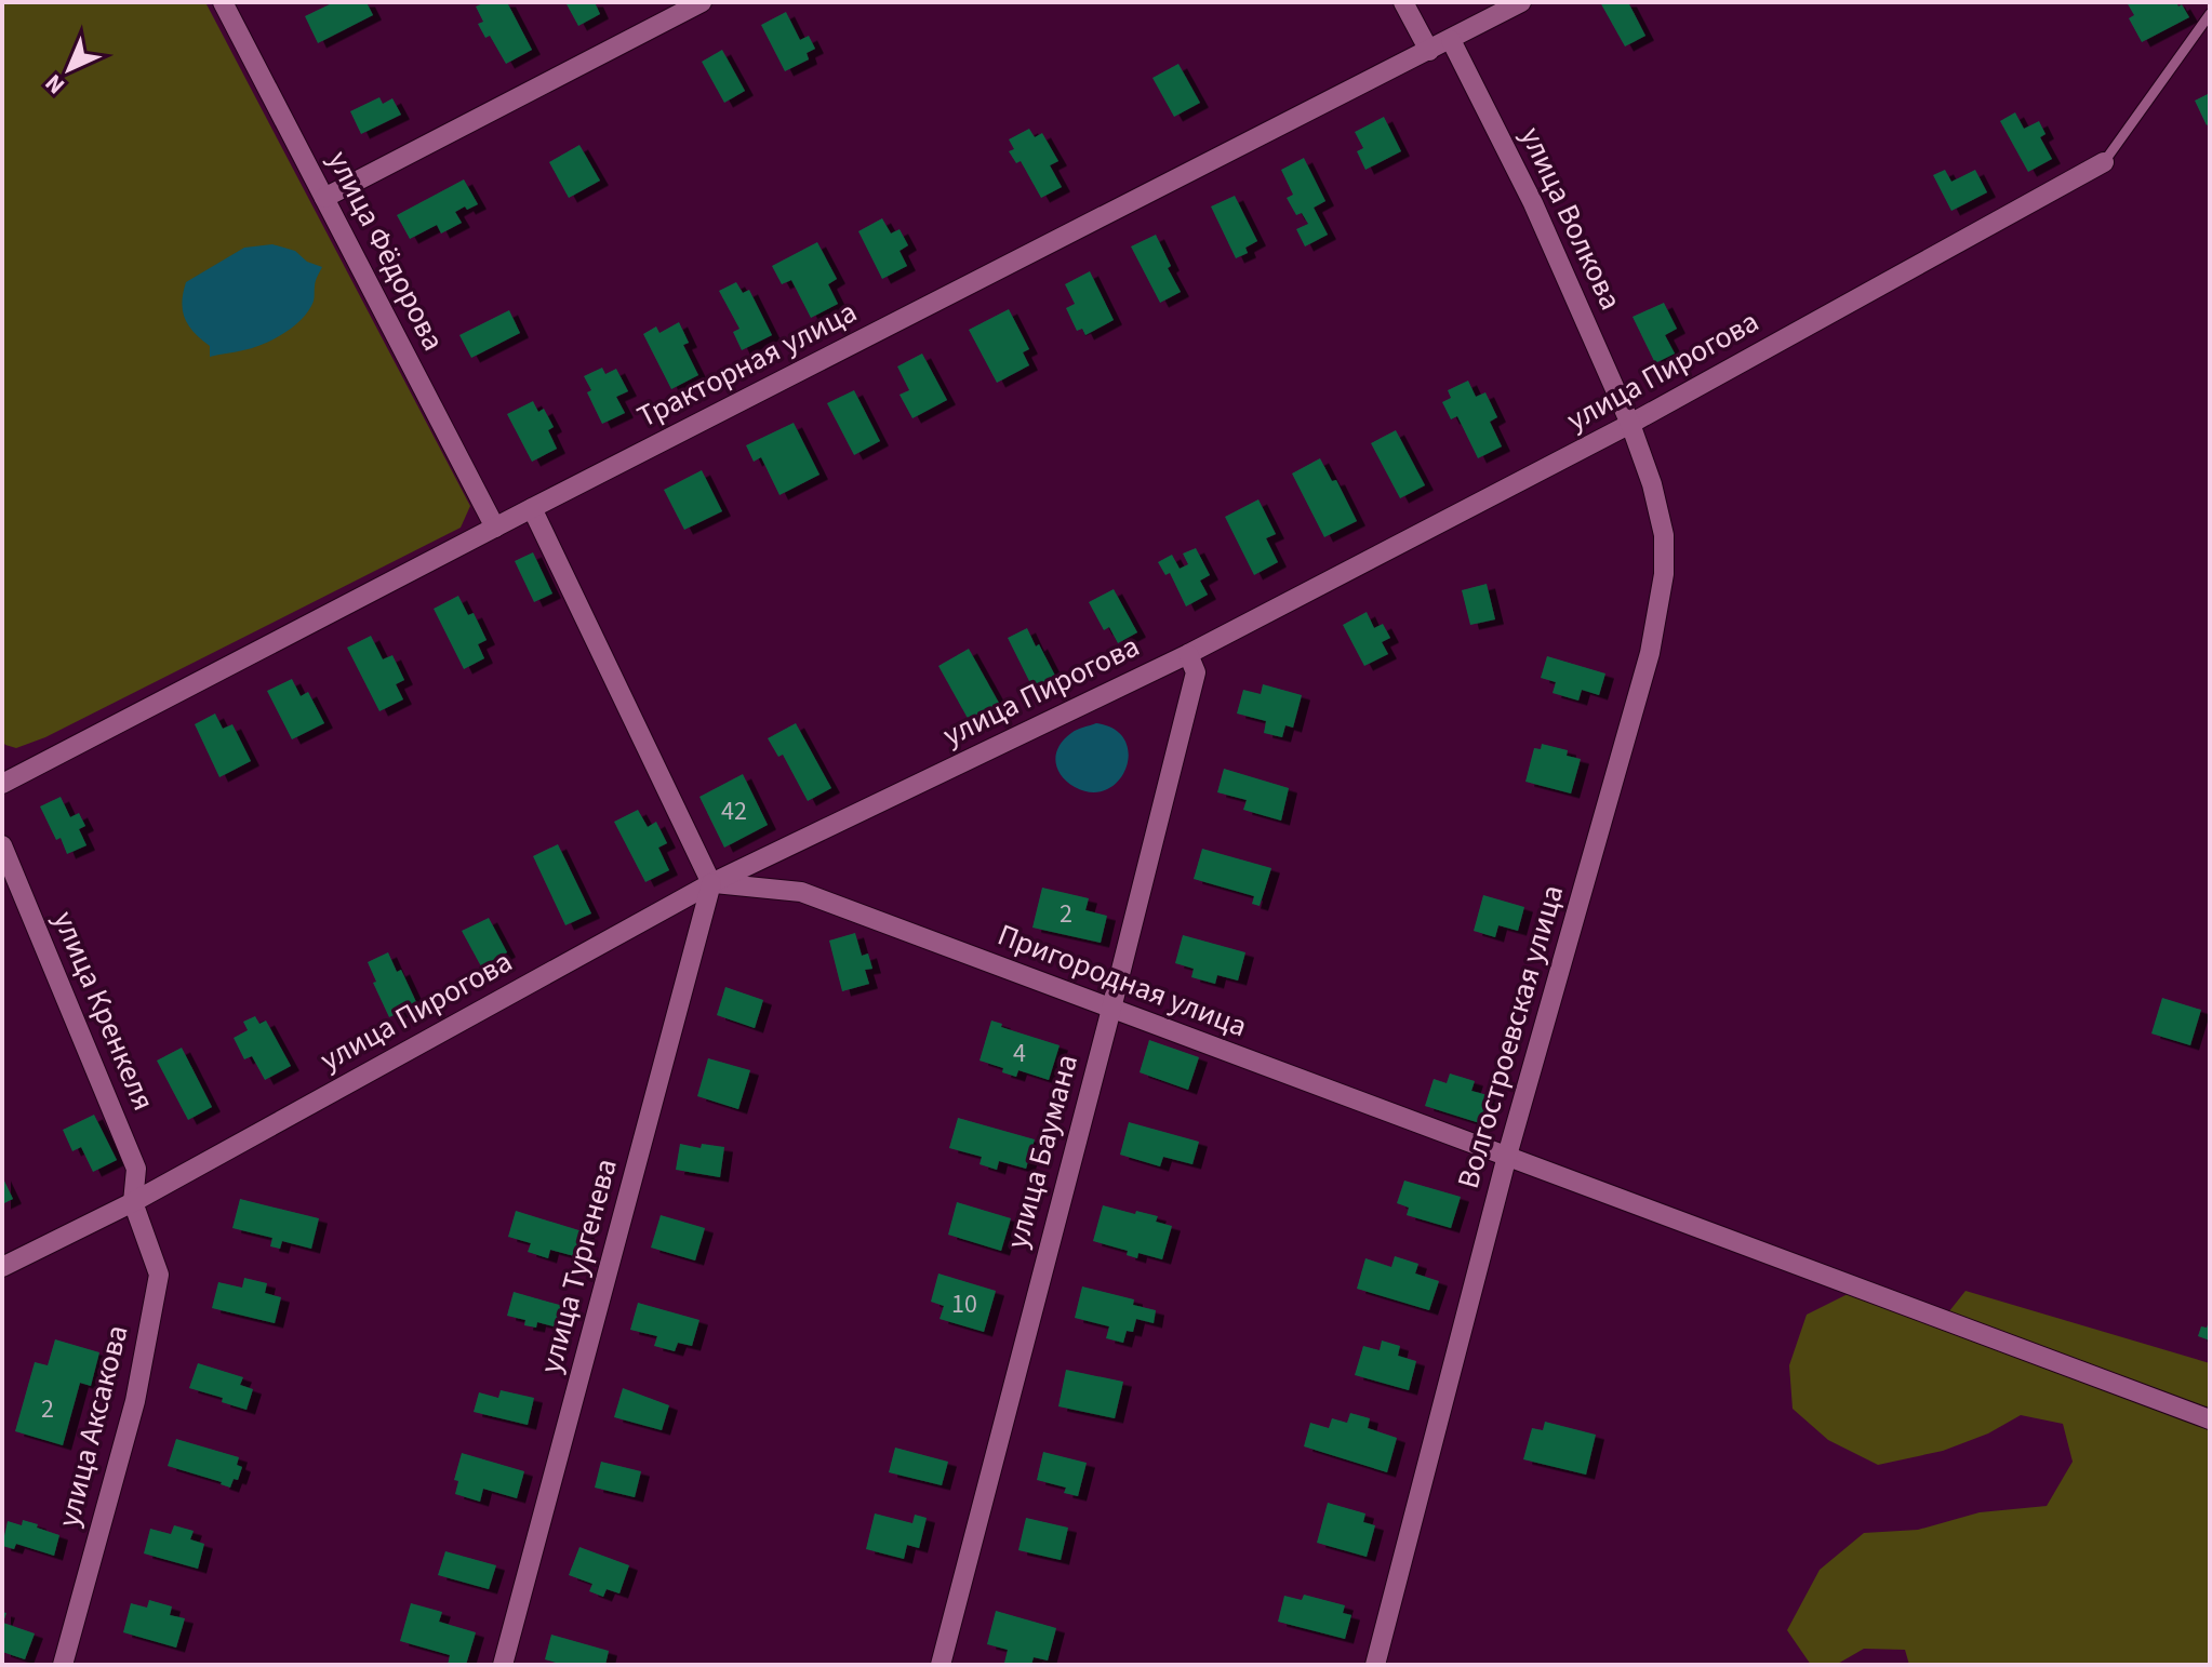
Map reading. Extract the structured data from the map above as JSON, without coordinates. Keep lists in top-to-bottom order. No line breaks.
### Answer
{"streets":{"street":["улица Волкова","улица Фёдорова","Тракторная улица","улица Пирогова","Пригородная улица","улица Кренкеля","Волгостроевская улица","улица Баумана","улица Тургенева","улица Аксакова"]},"crossings":[["улица Волкова","Тракторная улица"],["улица Волкова","улица Пирогова"],["улица Волкова","Волгостроевская улица"],["улица Фёдорова","Тракторная улица"],["улица Пирогова","Пригородная улица"],["улица Пирогова","улица Кренкеля"],["улица Пирогова","Волгостроевская улица"],["улица Пирогова","улица Баумана"],["улица Пирогова","улица Тургенева"],["улица Пирогова","улица Аксакова"],["Пригородная улица","Волгостроевская улица"],["Пригородная улица","улица Баумана"],["Пригородная улица","улица Тургенева"],["улица Кренкеля","улица Аксакова"]],"house_numbers":["42","2","4","10","2"],"north":"bottom left"}
